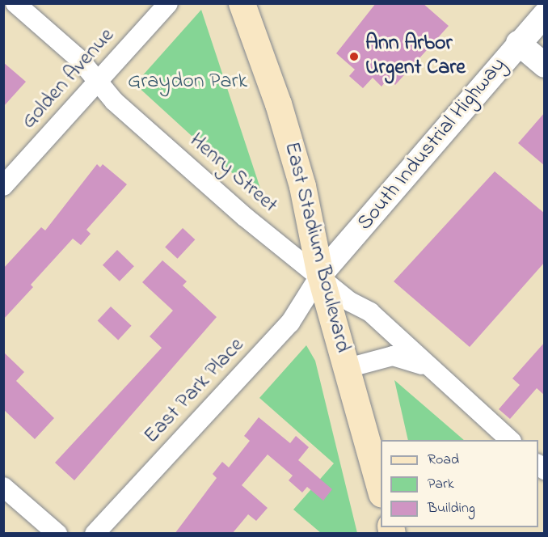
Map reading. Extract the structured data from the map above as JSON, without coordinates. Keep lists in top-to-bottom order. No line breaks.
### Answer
{"streets":{"main road":["East Stadium Boulevard"],"street":["Golden Avenue","South Industrial Highway","Henry Street","East Park Place"]},"crossings":[["Golden Avenue","Henry Street"],["South Industrial Highway","Henry Street"],["South Industrial Highway","East Stadium Boulevard"],["South Industrial Highway","East Park Place"],["Henry Street","East Stadium Boulevard"],["Henry Street","East Park Place"],["East Stadium Boulevard","East Park Place"]],"parks":["Graydon Park"],"places":["Ann Arbor Urgent Care"],"legend":["Road","Park","Building"]}
